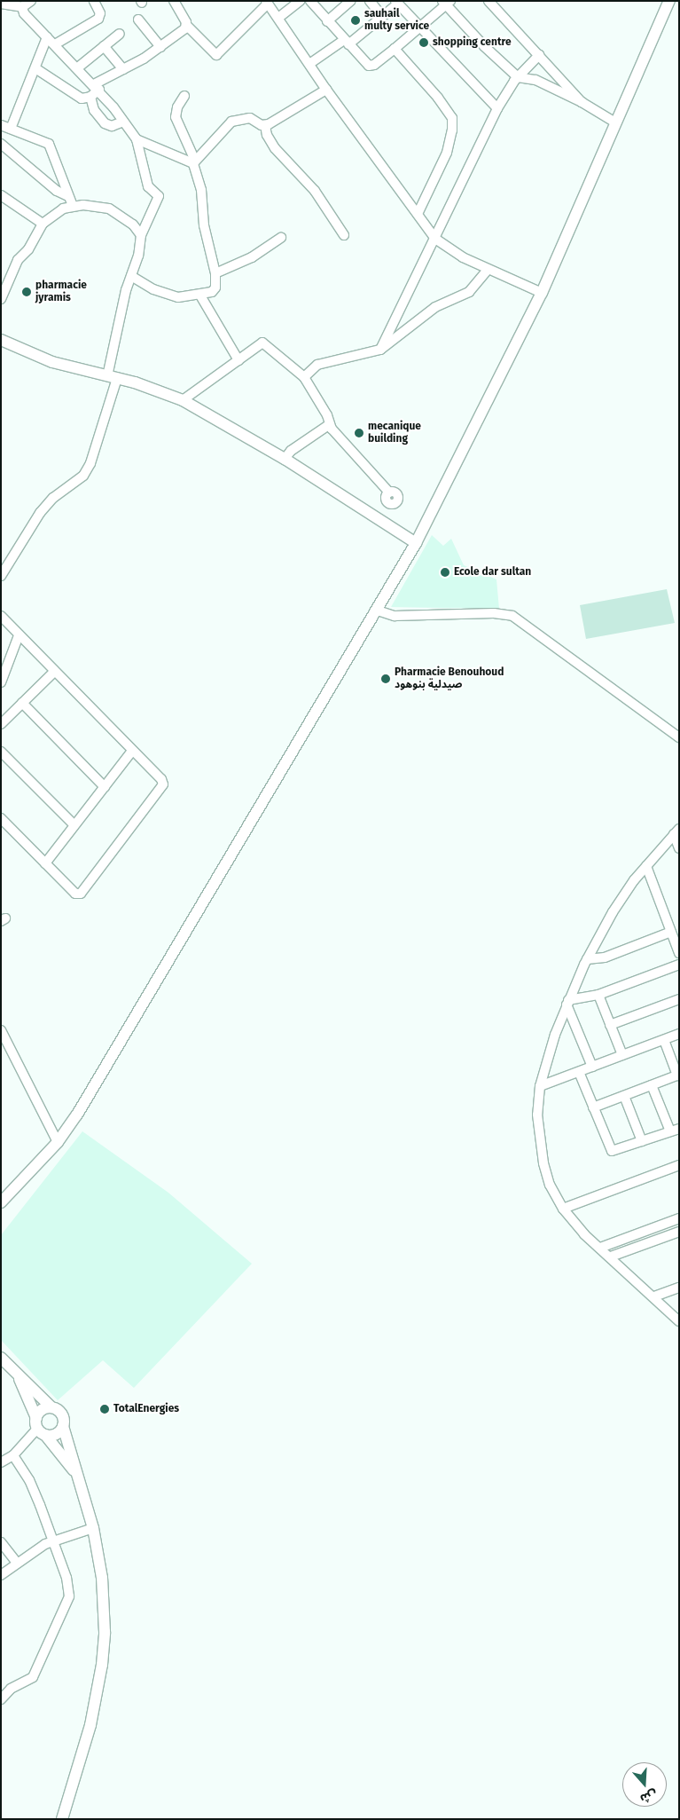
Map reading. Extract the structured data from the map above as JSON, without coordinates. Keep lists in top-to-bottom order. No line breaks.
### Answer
{"places":["sauhail multy service","shopping centre","pharmacie jyramis","mecanique building","Ecole dar sultan","Pharmacie Benouhoud صيدلية بنوهود","TotalEnergies"],"north":"bottom"}
